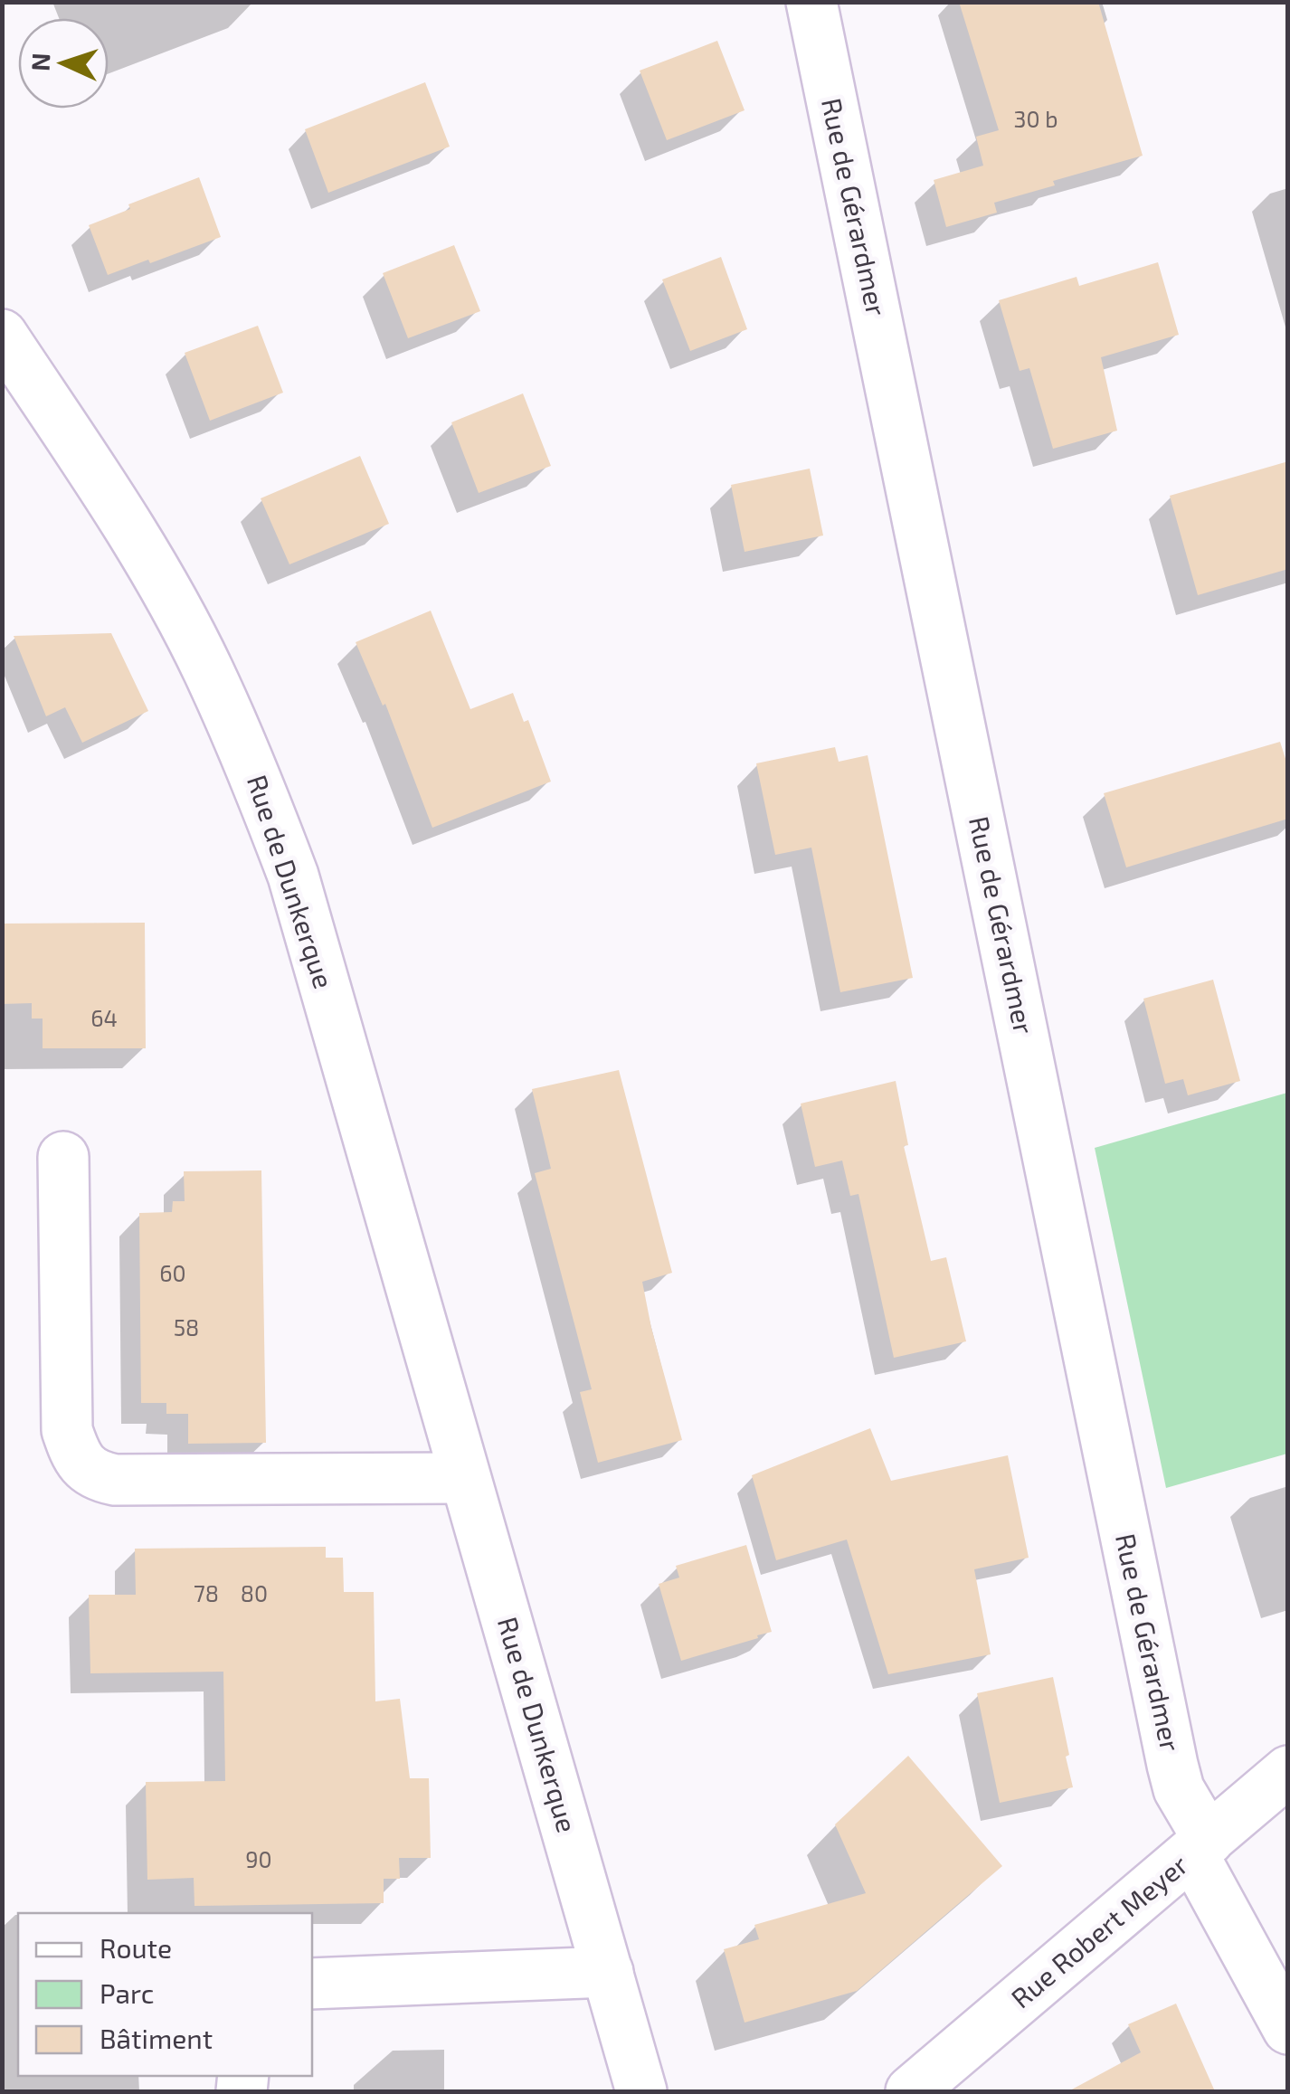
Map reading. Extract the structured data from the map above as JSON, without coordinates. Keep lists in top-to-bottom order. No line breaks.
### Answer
{"streets":{"street":["Rue de Gérardmer","Rue de Dunkerque","Rue Robert Meyer"]},"crossings":[["Rue de Gérardmer","Rue Robert Meyer"]],"house_numbers":["30 b","64","60","58","78","80","90"],"legend":["Route","Parc","Bâtiment"],"north":"left"}
